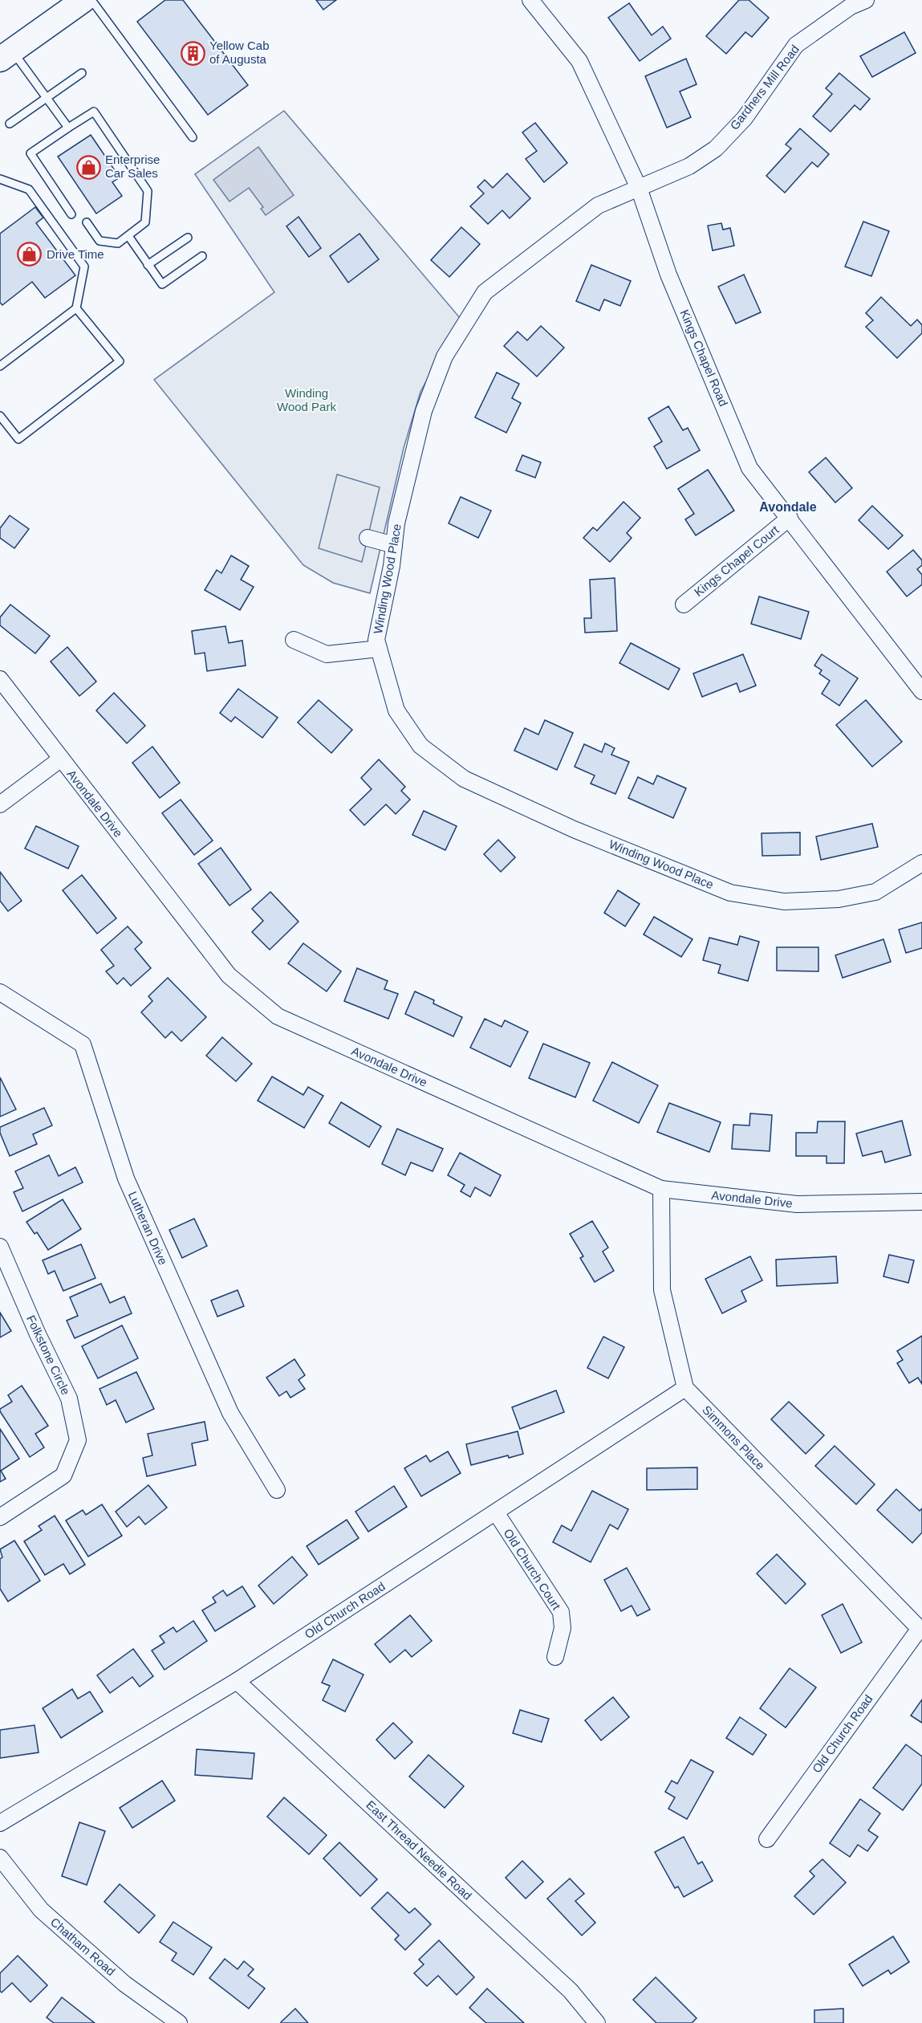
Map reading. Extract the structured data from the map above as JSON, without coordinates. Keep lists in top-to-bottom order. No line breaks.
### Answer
{"streets":{"street":["Gardners Mill Road","Kings Chapel Road","Kings Chapel Court","Winding Wood Place","Avondale Drive","Lutheran Drive","Folkstone Circle","Simmons Place","Old Church Court","Old Church Road","East Thread Needle Road","Chatham Road"]},"crossings":[["Gardners Mill Road","Kings Chapel Road"],["Gardners Mill Road","Winding Wood Place"],["Kings Chapel Road","Kings Chapel Court"],["Kings Chapel Road","Winding Wood Place"],["Simmons Place","Old Church Road"],["Old Church Court","Old Church Road"],["Old Church Road","East Thread Needle Road"]],"districts":["Avondale"],"parks":["Winding Wood Park"],"places":{"building":["Yellow Cab of Augusta"],"shop":["Enterprise Car Sales","Drive Time"]}}
